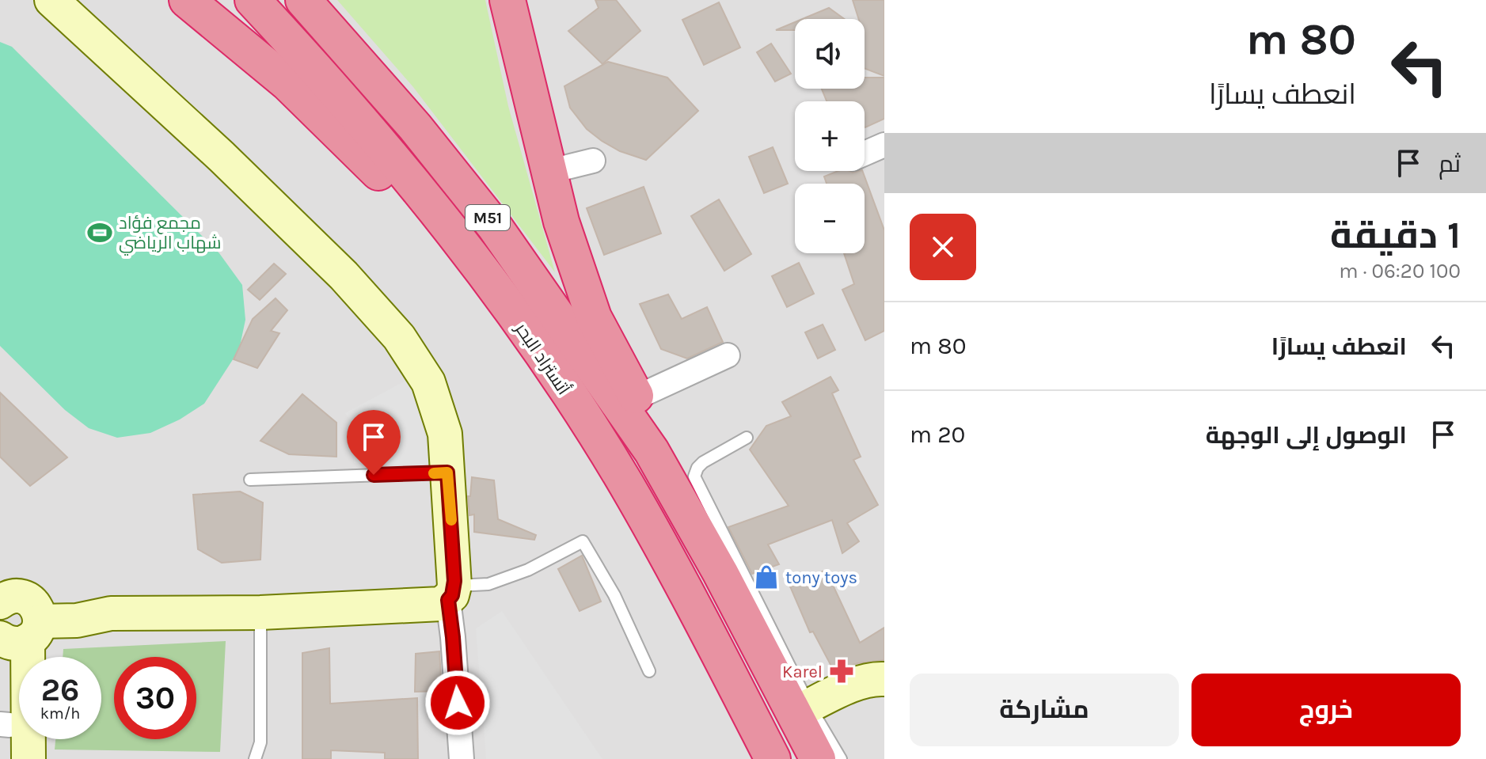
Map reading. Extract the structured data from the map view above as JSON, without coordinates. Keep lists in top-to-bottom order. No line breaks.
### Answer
{"streets":{"highway":["M51","أتستراد البحر"]},"places":{"sports":["مجمع فؤاد شهاب الرياضي"],"shop":["tony toys"],"pharmacy":["Karel"]},"page":{"turn":["80 m","انعطف يسارًا"],"map_buttons":["+","−"],"then":"ثم","heading":["1 دقيقة","100 m · 06:20"],"list":[{"name":"انعطف يسارًا","value":"80 m"},{"name":"الوصول إلى الوجهة","value":"20 m"}],"speed":"26 km/h","limit":"30","buttons":["خروج","مشاركة"]}}
